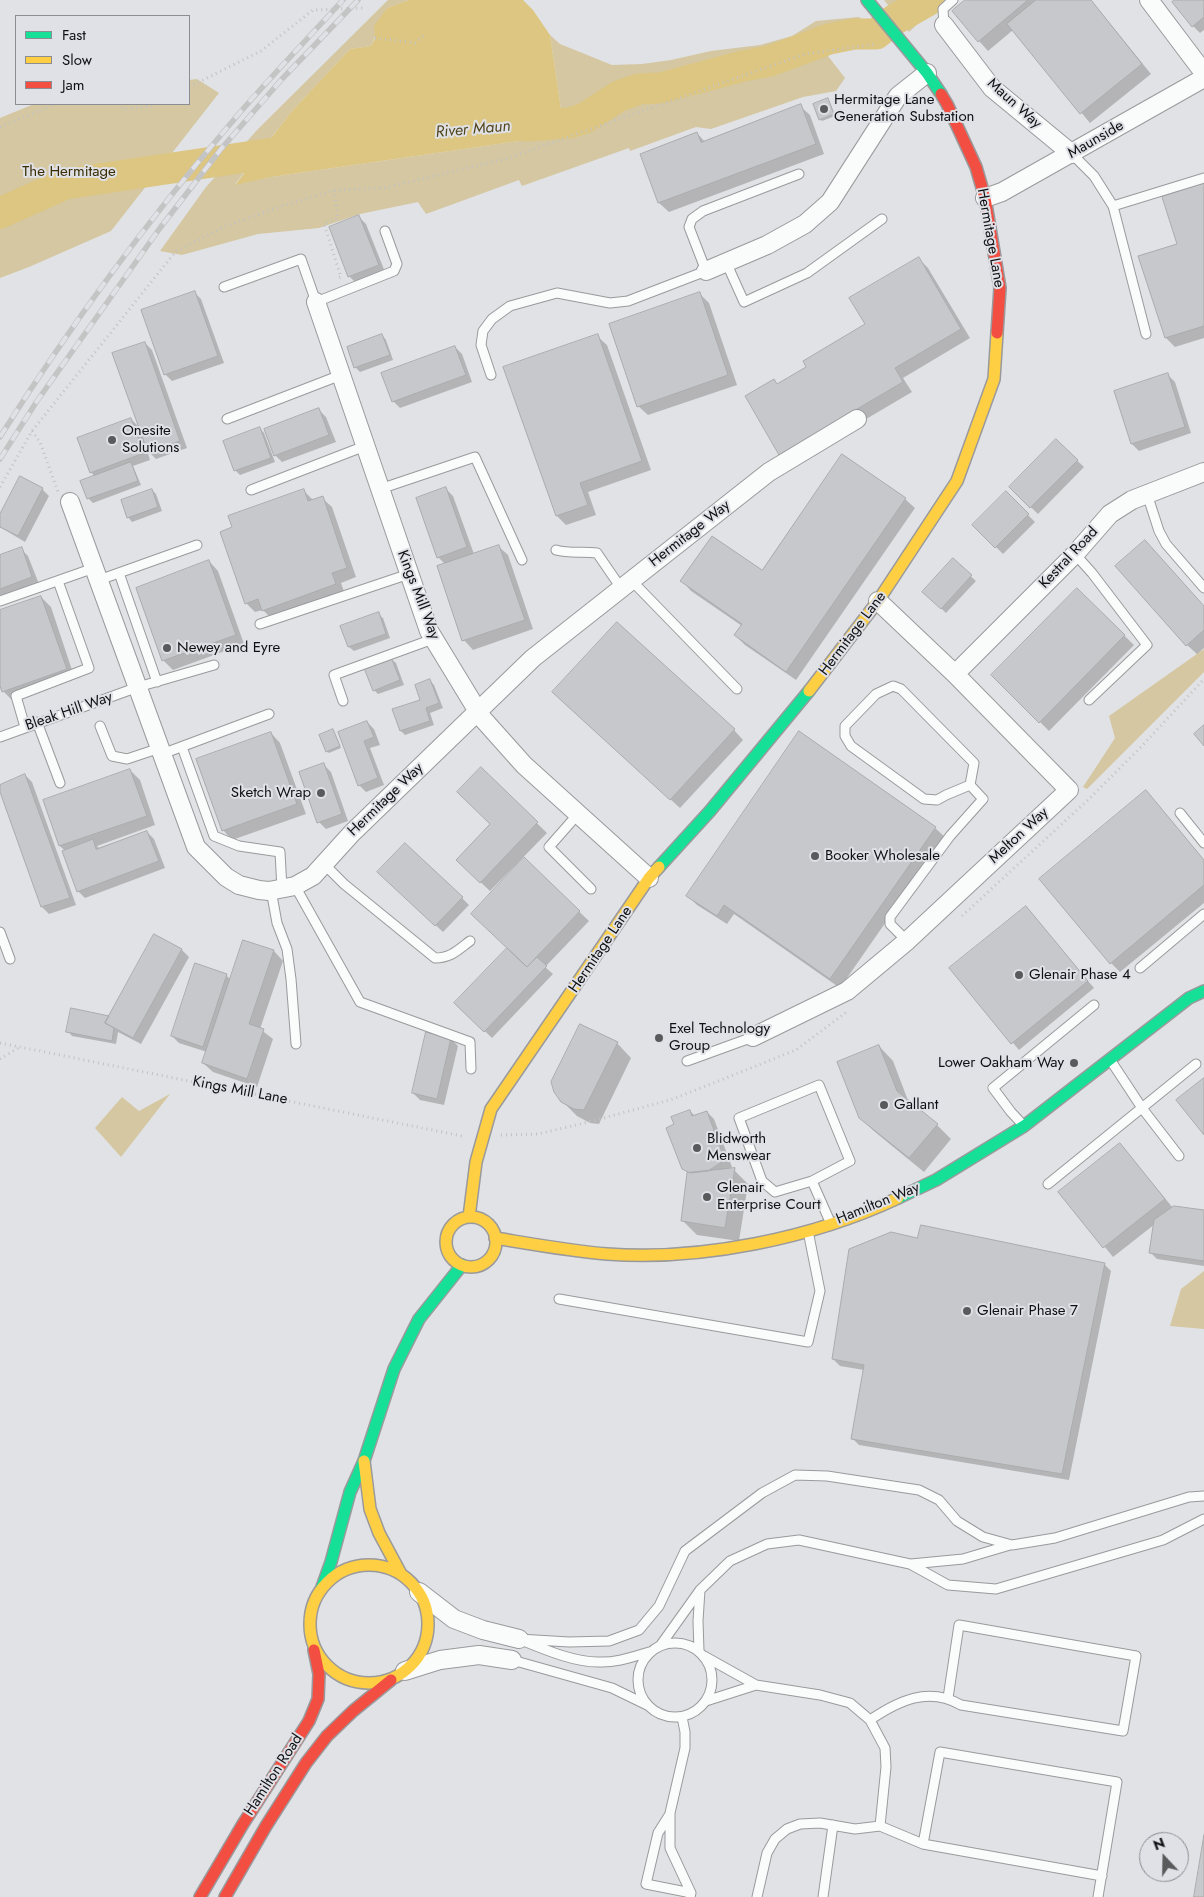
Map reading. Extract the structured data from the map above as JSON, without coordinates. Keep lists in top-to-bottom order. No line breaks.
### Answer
{"streets":{"street":["Maun Way","Maunside","Hermitage Lane","Hermitage Way","Kestral Road","Kings Mill Way","Melton Way","Hamilton Way","Hamilton Road"],"lane":["Bleak Hill Way"],"path":["Kings Mill Lane"]},"crossings":[["Maun Way","Maunside"],["Maunside","Hermitage Lane"],["Hermitage Lane","Kings Mill Way"],["Hermitage Lane","Melton Way"],["Hermitage Lane","Kings Mill Lane"],["Hermitage Lane","Hamilton Way"],["Hermitage Lane","Hamilton Road"],["Hermitage Way","Kings Mill Way"],["Kestral Road","Melton Way"],["Hamilton Way","Hamilton Road"]],"water":["River Maun"],"parks":["The Hermitage"],"places":["Hermitage Lane Generation Substation","Onesite Solutions","Newey and Eyre","Sketch Wrap","Booker Wholesale","Glenair Phase 4","Exel Technology Group","Lower Oakham Way","Gallant","Blidworth Menswear","Glenair Enterprise Court","Glenair Phase 7"],"legend":["Fast","Slow","Jam"],"north":"top"}
